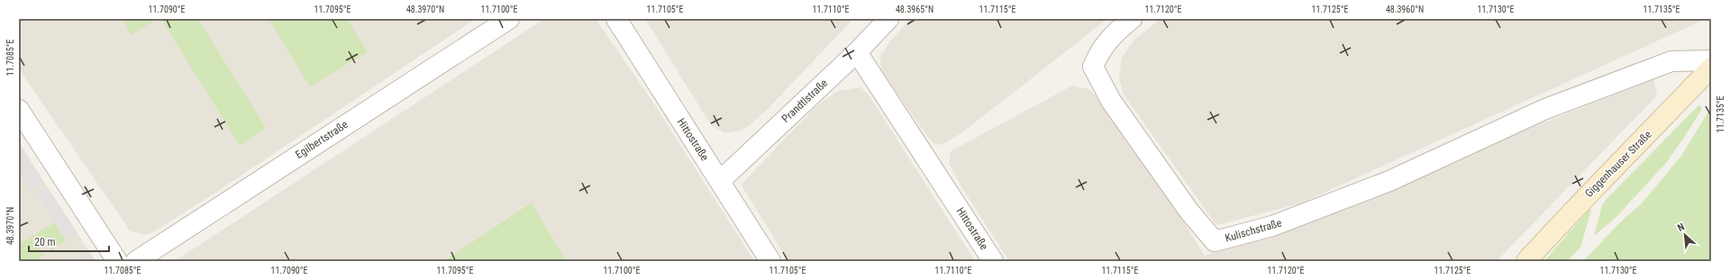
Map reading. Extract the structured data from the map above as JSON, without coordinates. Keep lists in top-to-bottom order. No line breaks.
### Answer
{"streets":{"main road":["Giggenhauser Straße"],"street":["Prandtlstraße","Egilbertstraße","Hittostraße","Kulischstraße"]},"crossings":[["Prandtlstraße","Hittostraße"]],"scale_bar":"20 m","north":"top left","coordinates":["11.7090°E","11.7095°E","48.3970°N","11.7100°E","11.7105°E","11.7110°E","48.3965°N","11.7115°E","11.7120°E","11.7125°E","48.3960°N","11.7130°E","11.7135°E","11.7085°E"]}
